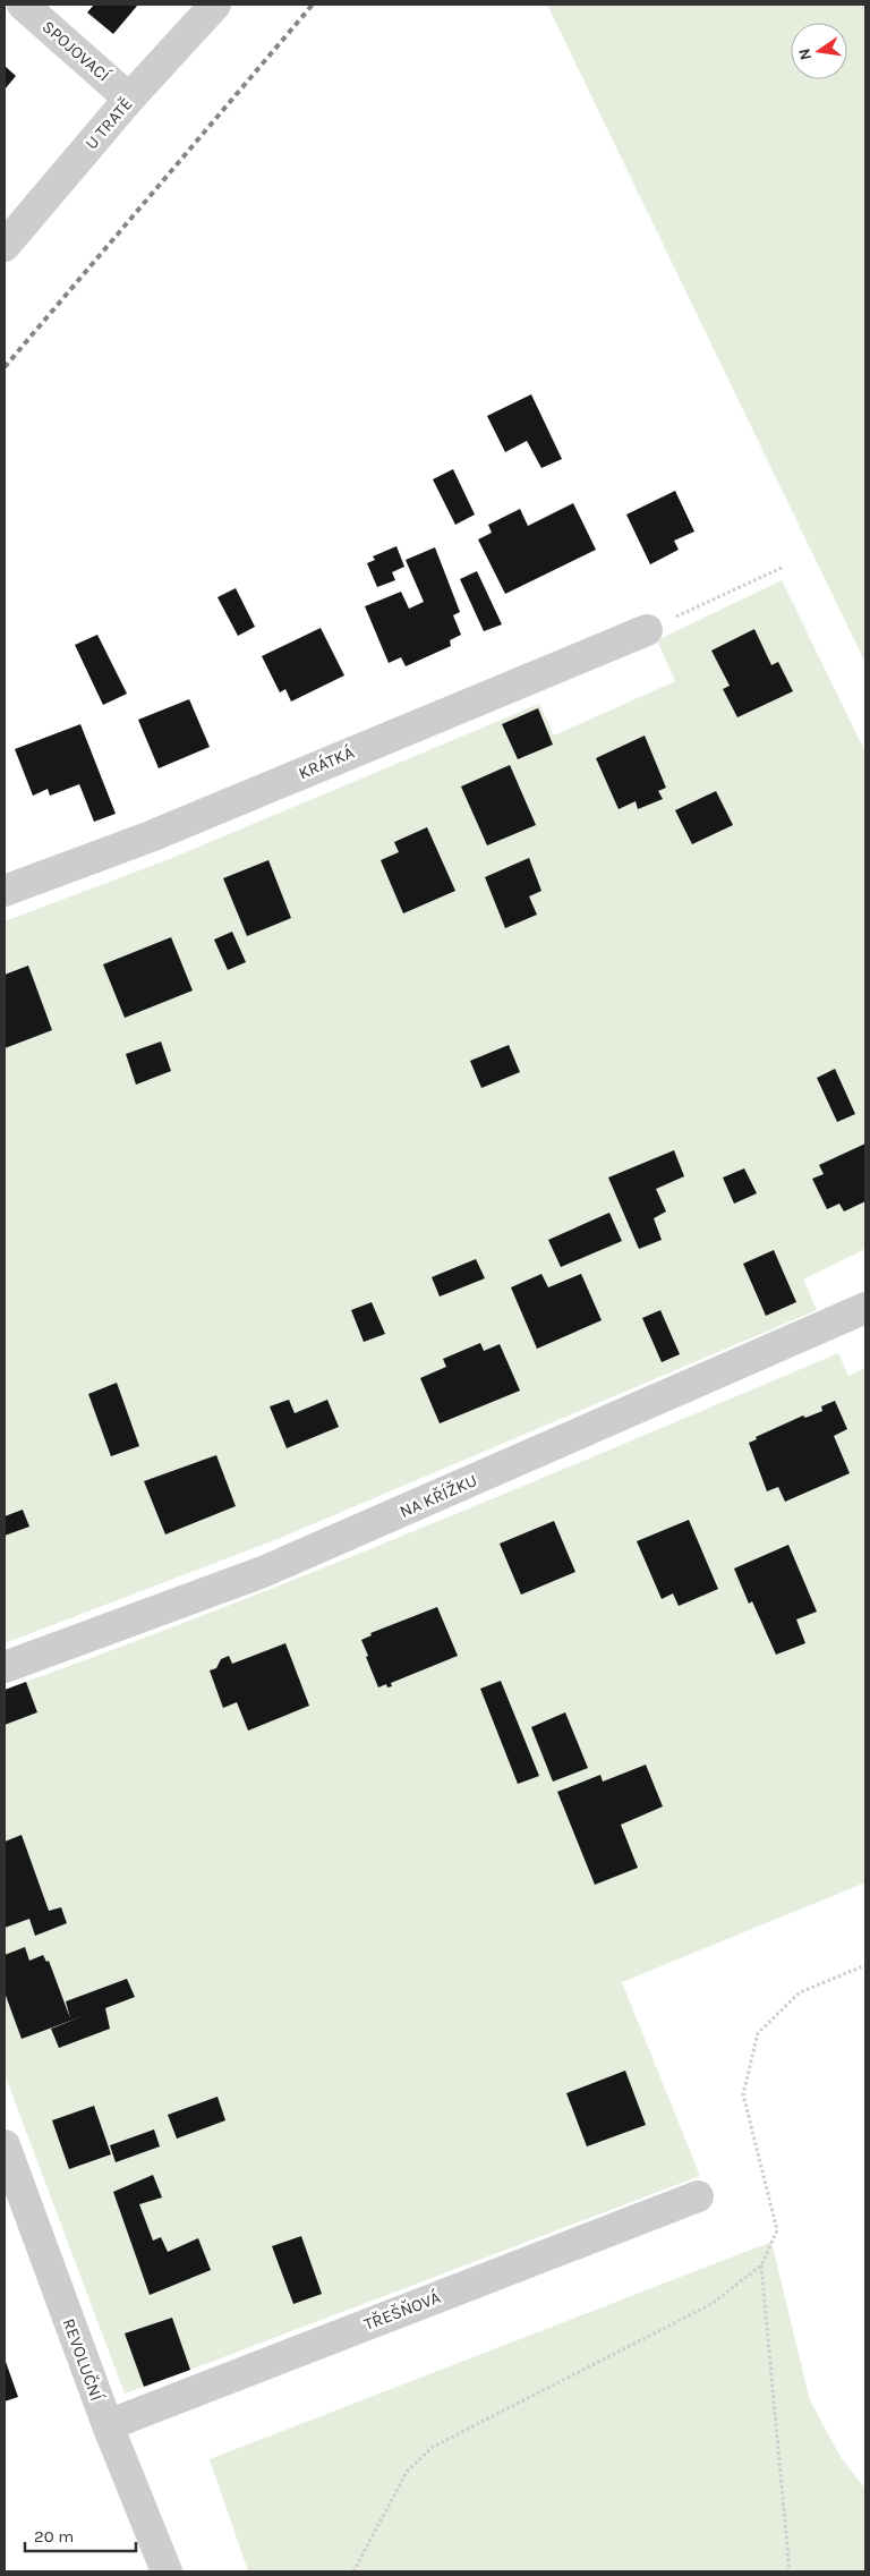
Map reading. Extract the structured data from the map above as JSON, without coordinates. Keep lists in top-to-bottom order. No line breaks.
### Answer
{"streets":{"street":["SPOJOVACÍ","U TRATĚ","KRÁTKÁ","NA KŘÍŽKU","TŘEŠŇOVÁ","REVOLUČNÍ"]},"crossings":[["SPOJOVACÍ","U TRATĚ"],["TŘEŠŇOVÁ","REVOLUČNÍ"]],"scale_bar":"20 m","north":"left"}
